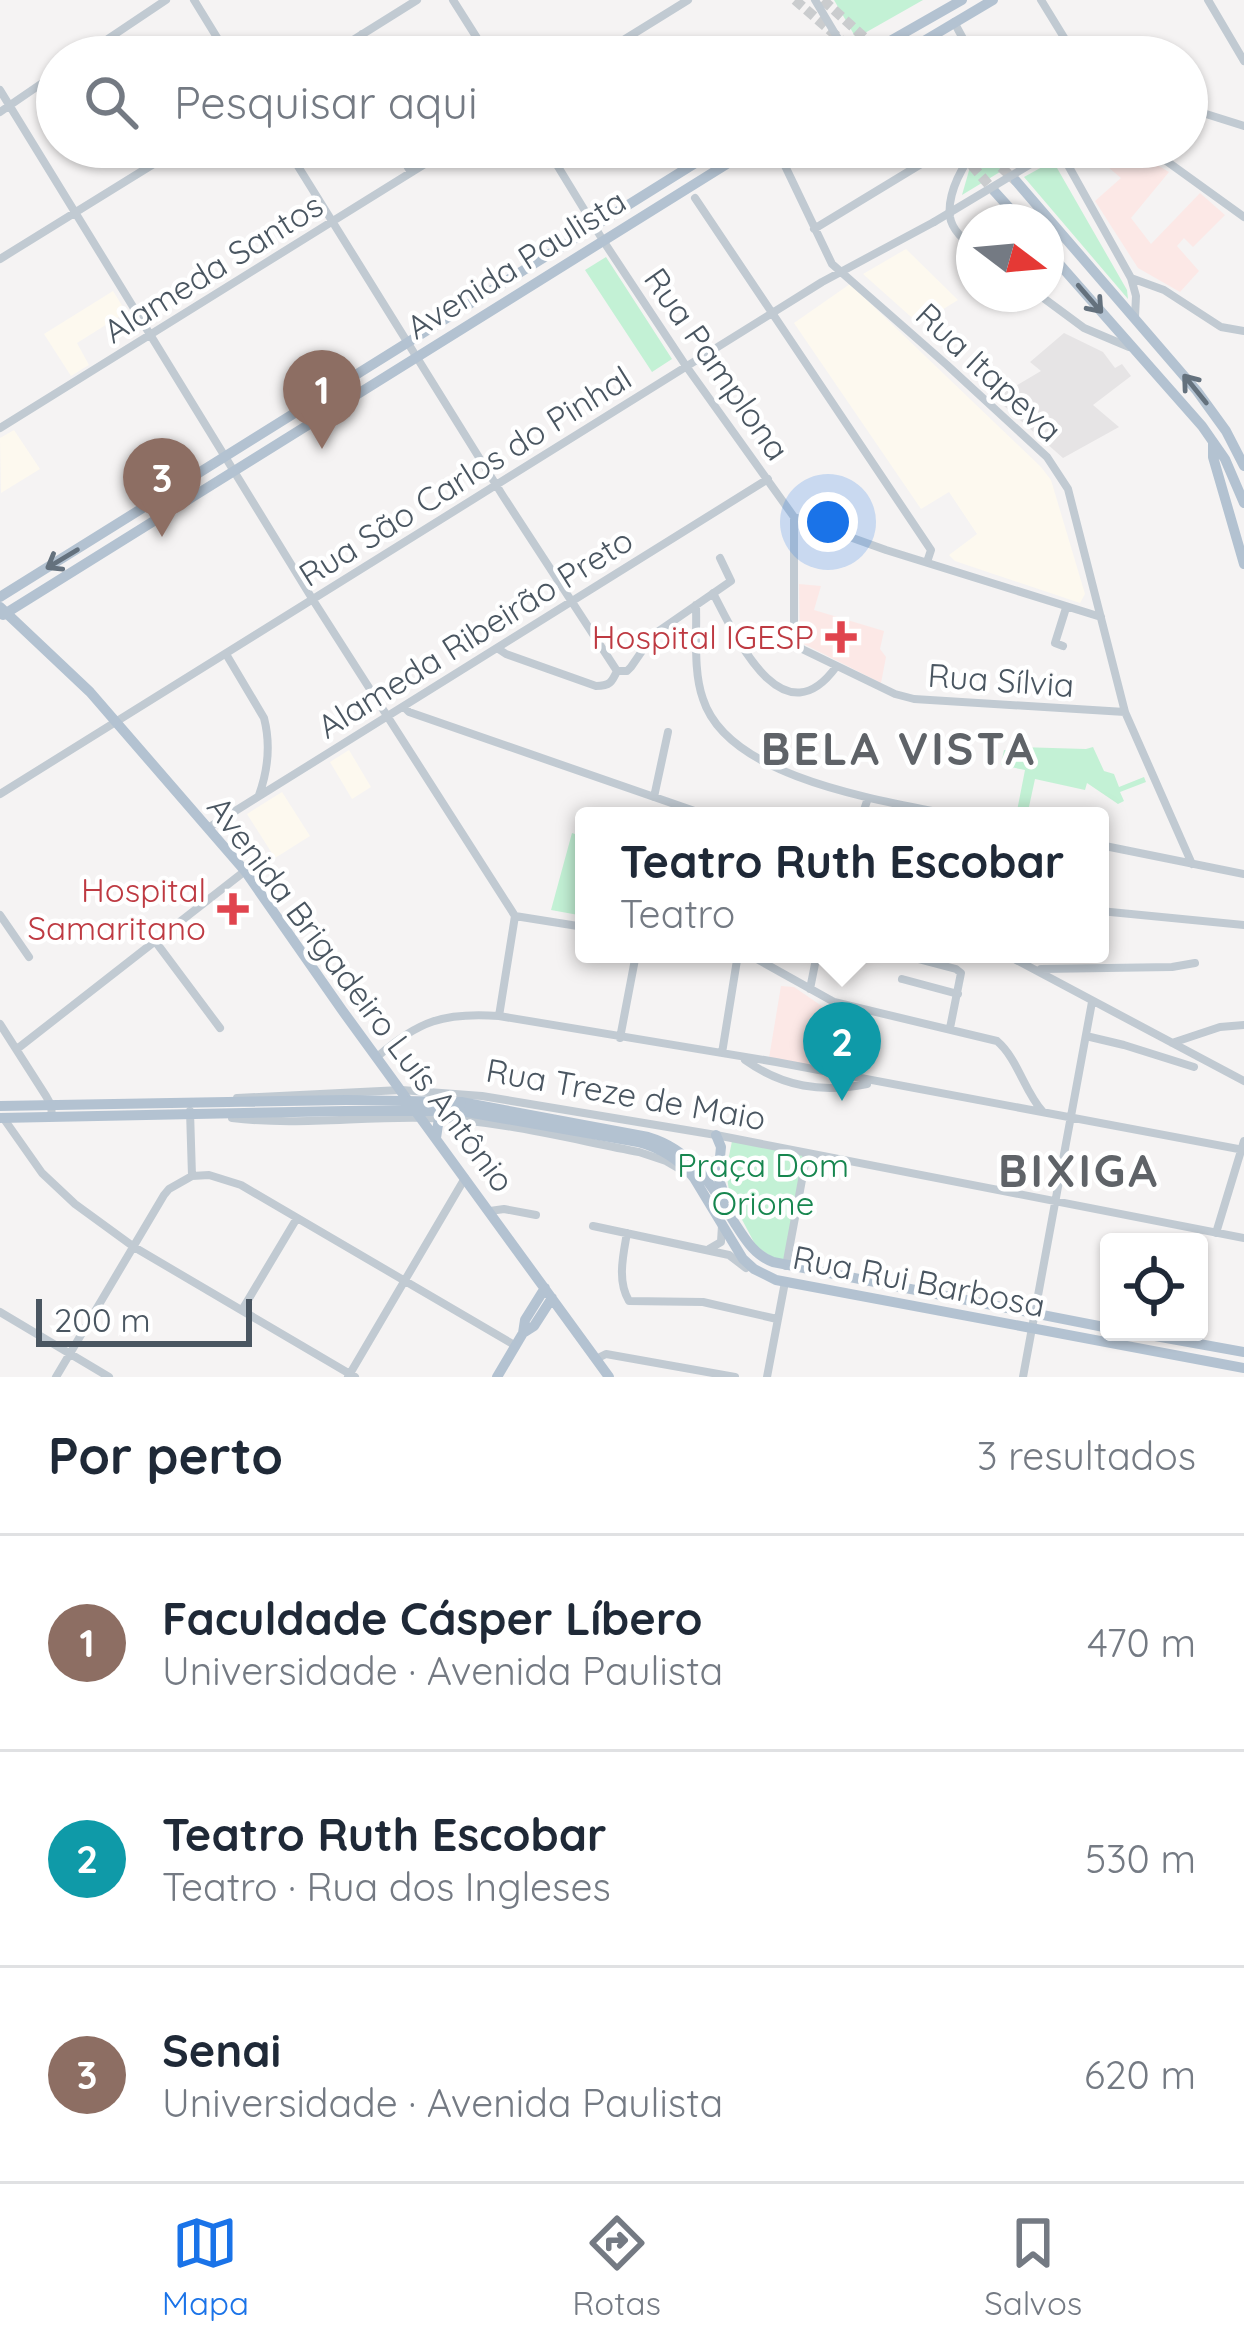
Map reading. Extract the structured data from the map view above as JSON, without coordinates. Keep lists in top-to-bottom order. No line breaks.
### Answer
{"streets":{"main road":["Avenida Paulista","Avenida Brigadeiro Luís Antônio","Rua Rui Barbosa"],"street":["Alameda Santos","Rua Pamplona","Rua Itapeva","Rua São Carlos do Pinhal","Alameda Ribeirão Preto","Rua Sílvia","Rua Treze de Maio"]},"crossings":[["Avenida Paulista","Rua Pamplona"],["Avenida Paulista","Avenida Brigadeiro Luís Antônio"],["Rua Pamplona","Rua São Carlos do Pinhal"],["Rua Pamplona","Alameda Ribeirão Preto"],["Rua Pamplona","Rua Sílvia"],["Rua Itapeva","Rua São Carlos do Pinhal"],["Rua Itapeva","Rua Sílvia"],["Rua São Carlos do Pinhal","Avenida Brigadeiro Luís Antônio"],["Alameda Ribeirão Preto","Avenida Brigadeiro Luís Antônio"],["Avenida Brigadeiro Luís Antônio","Rua Treze de Maio"]],"districts":["BELA VISTA","BIXIGA"],"parks":["Praça Dom Orione"],"places":{"health":["Hospital IGESP","Hospital Samaritano"]},"scale_bar":"200 m","north":"right","page":{"search":"Pesquisar aqui","pins":["1","3","2"],"popup":["Teatro Ruth Escobar","Teatro"],"scale":"200 m","heading":["Por perto","3 resultados"],"list":[{"mark":"1","name":"Faculdade Cásper Líbero","note":"Universidade · Avenida Paulista","value":"470 m"},{"mark":"2","name":"Teatro Ruth Escobar","note":"Teatro · Rua dos Ingleses","value":"530 m"},{"mark":"3","name":"Senai","note":"Universidade · Avenida Paulista","value":"620 m"}],"nav":["Mapa","Rotas","Salvos"]}}
